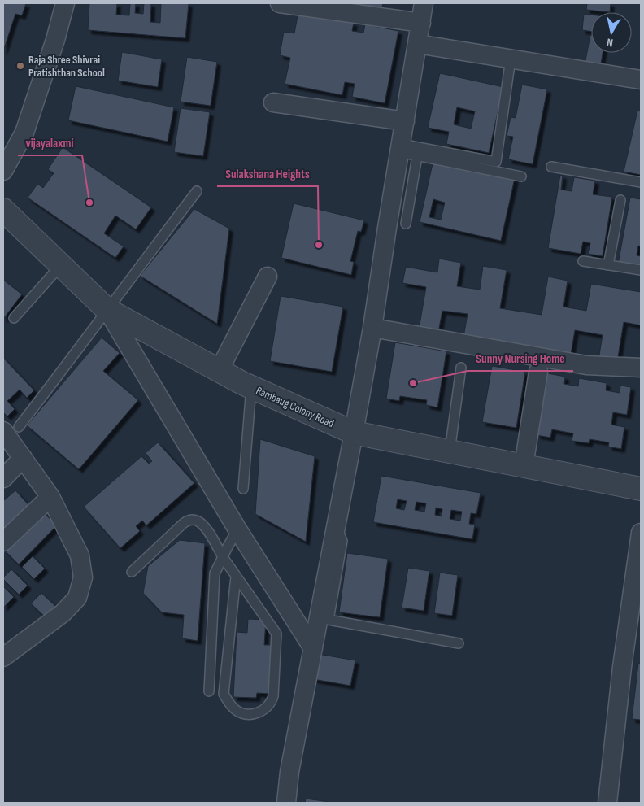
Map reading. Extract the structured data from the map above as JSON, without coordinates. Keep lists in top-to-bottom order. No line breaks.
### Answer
{"streets":{"street":["Rambaug Colony Road"]},"places":["Raja Shree Shivrai Pratishthan School","vijayalaxmi","Sulakshana Heights","Sunny Nursing Home"],"north":"bottom"}
